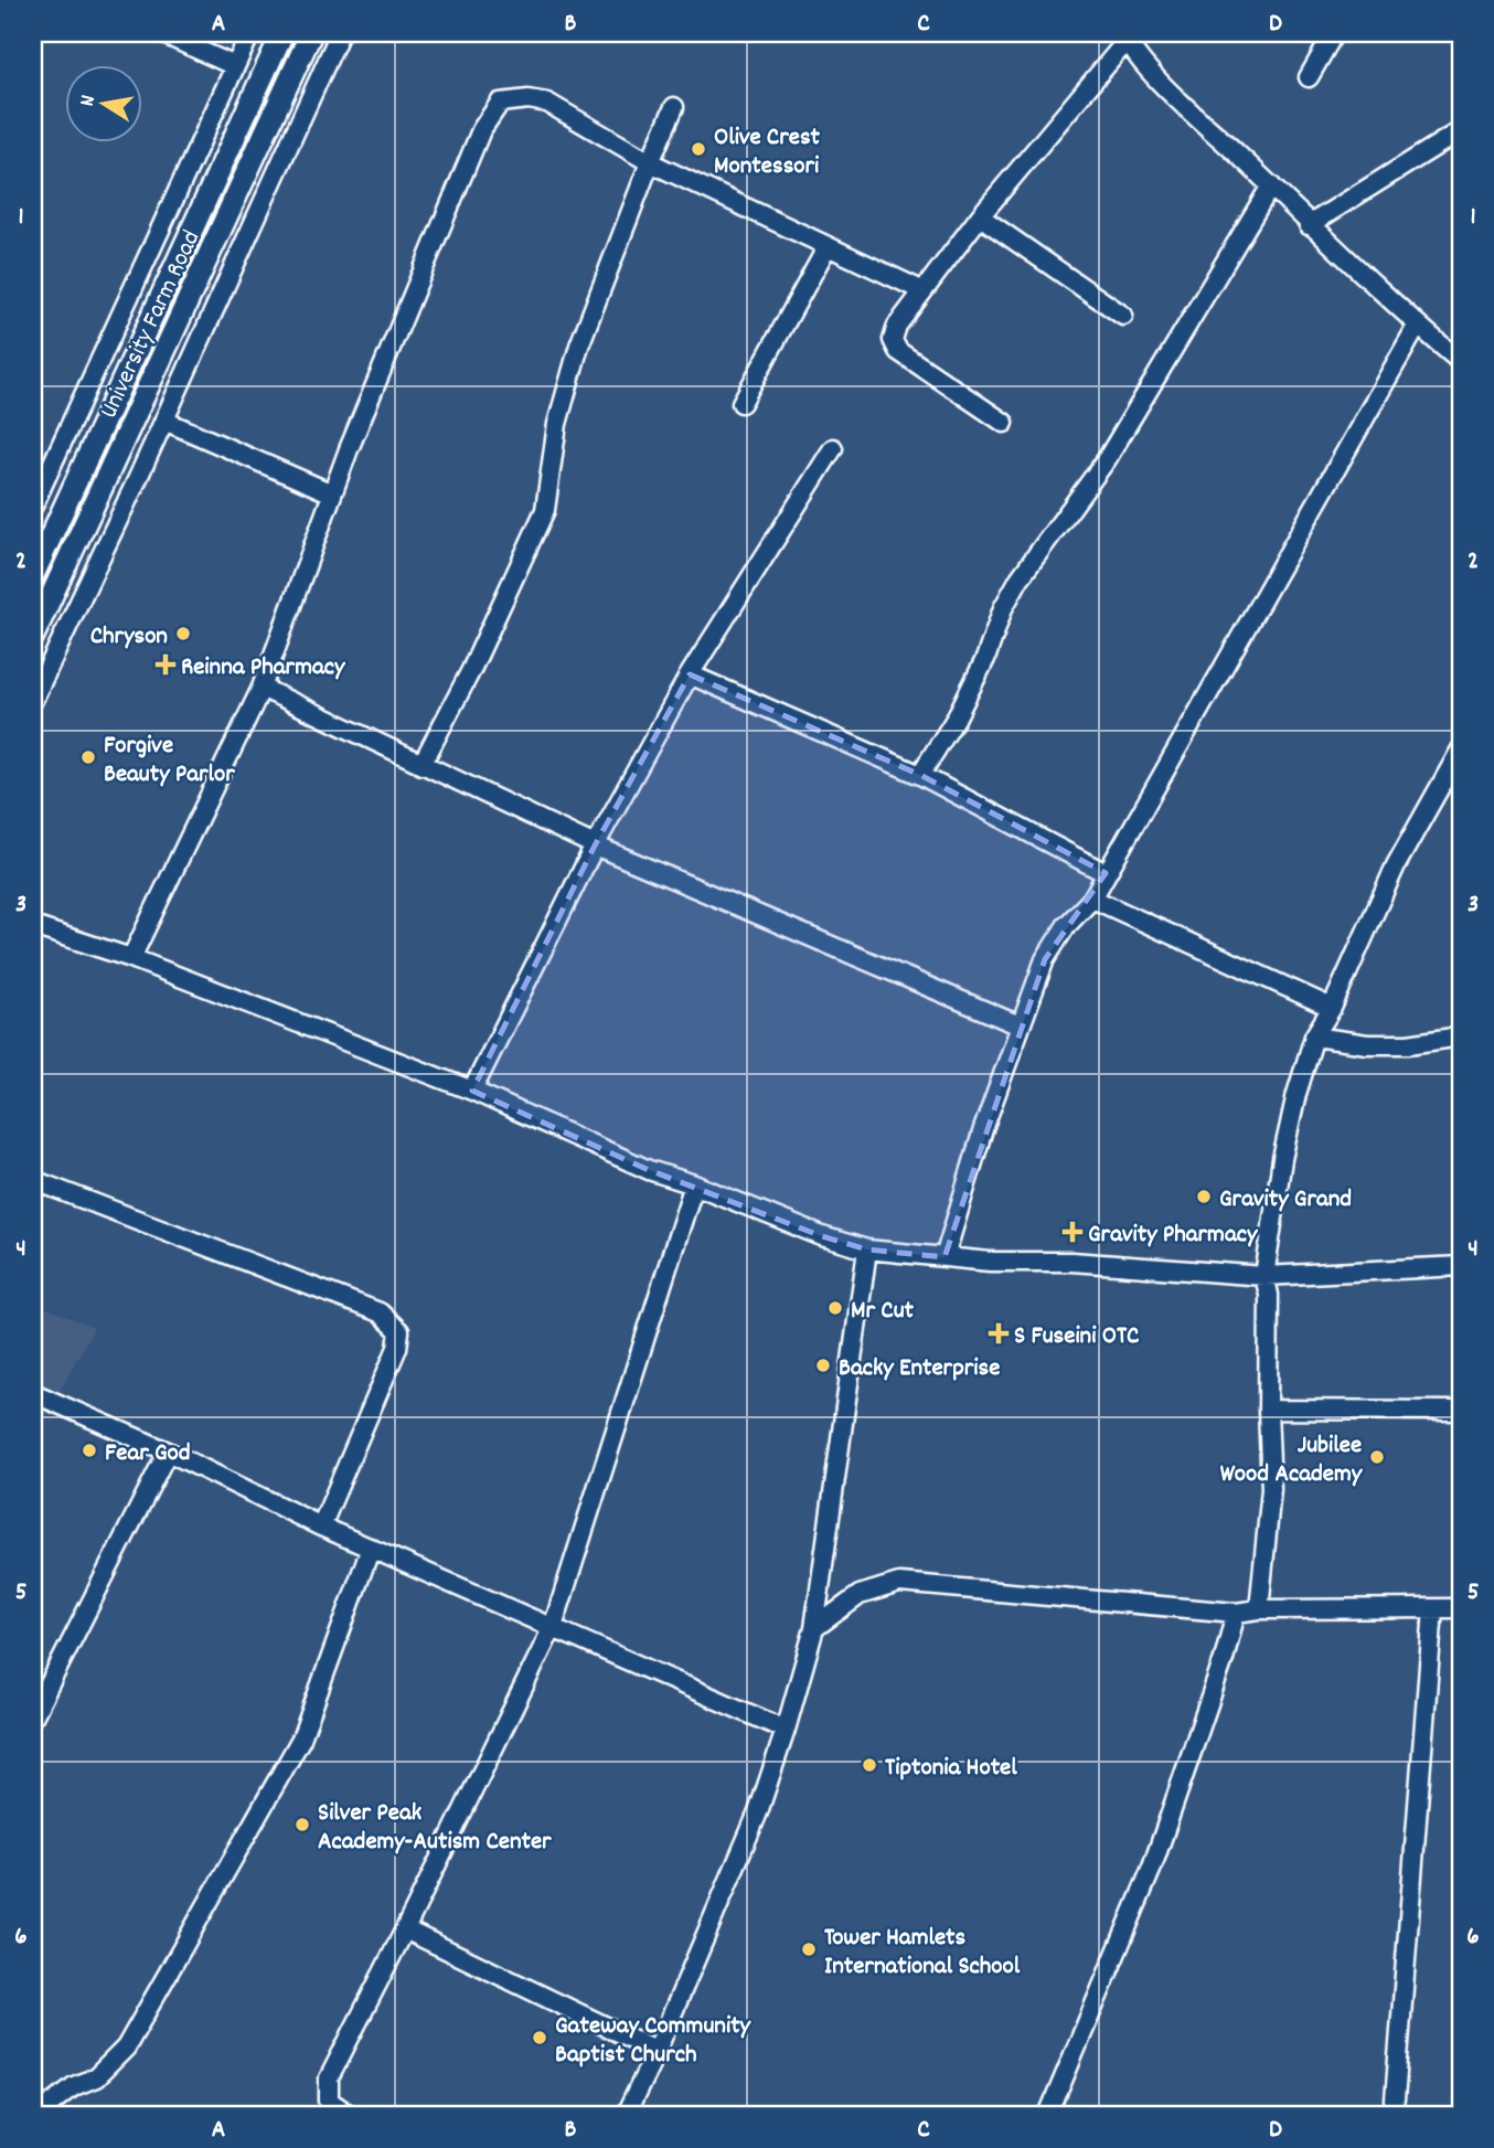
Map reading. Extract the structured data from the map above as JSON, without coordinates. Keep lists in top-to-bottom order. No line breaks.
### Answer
{"streets":{"street":["University Farm Road"]},"places":{"other":["Olive Crest Montessori","Chryson","Forgive Beauty Parlor","Gravity Grand","Mr Cut","Backy Enterprise","Fear God","Jubilee Wood Academy","Tiptonia Hotel","Silver Peak Academy-Autism Center","Tower Hamlets International School","Gateway Community Baptist Church"],"health":["Reinna Pharmacy","Gravity Pharmacy","S Fuseini OTC"]},"north":"left","grid":{"columns":["A","B","C","D"],"rows":["1","2","3","4","5","6"]}}
